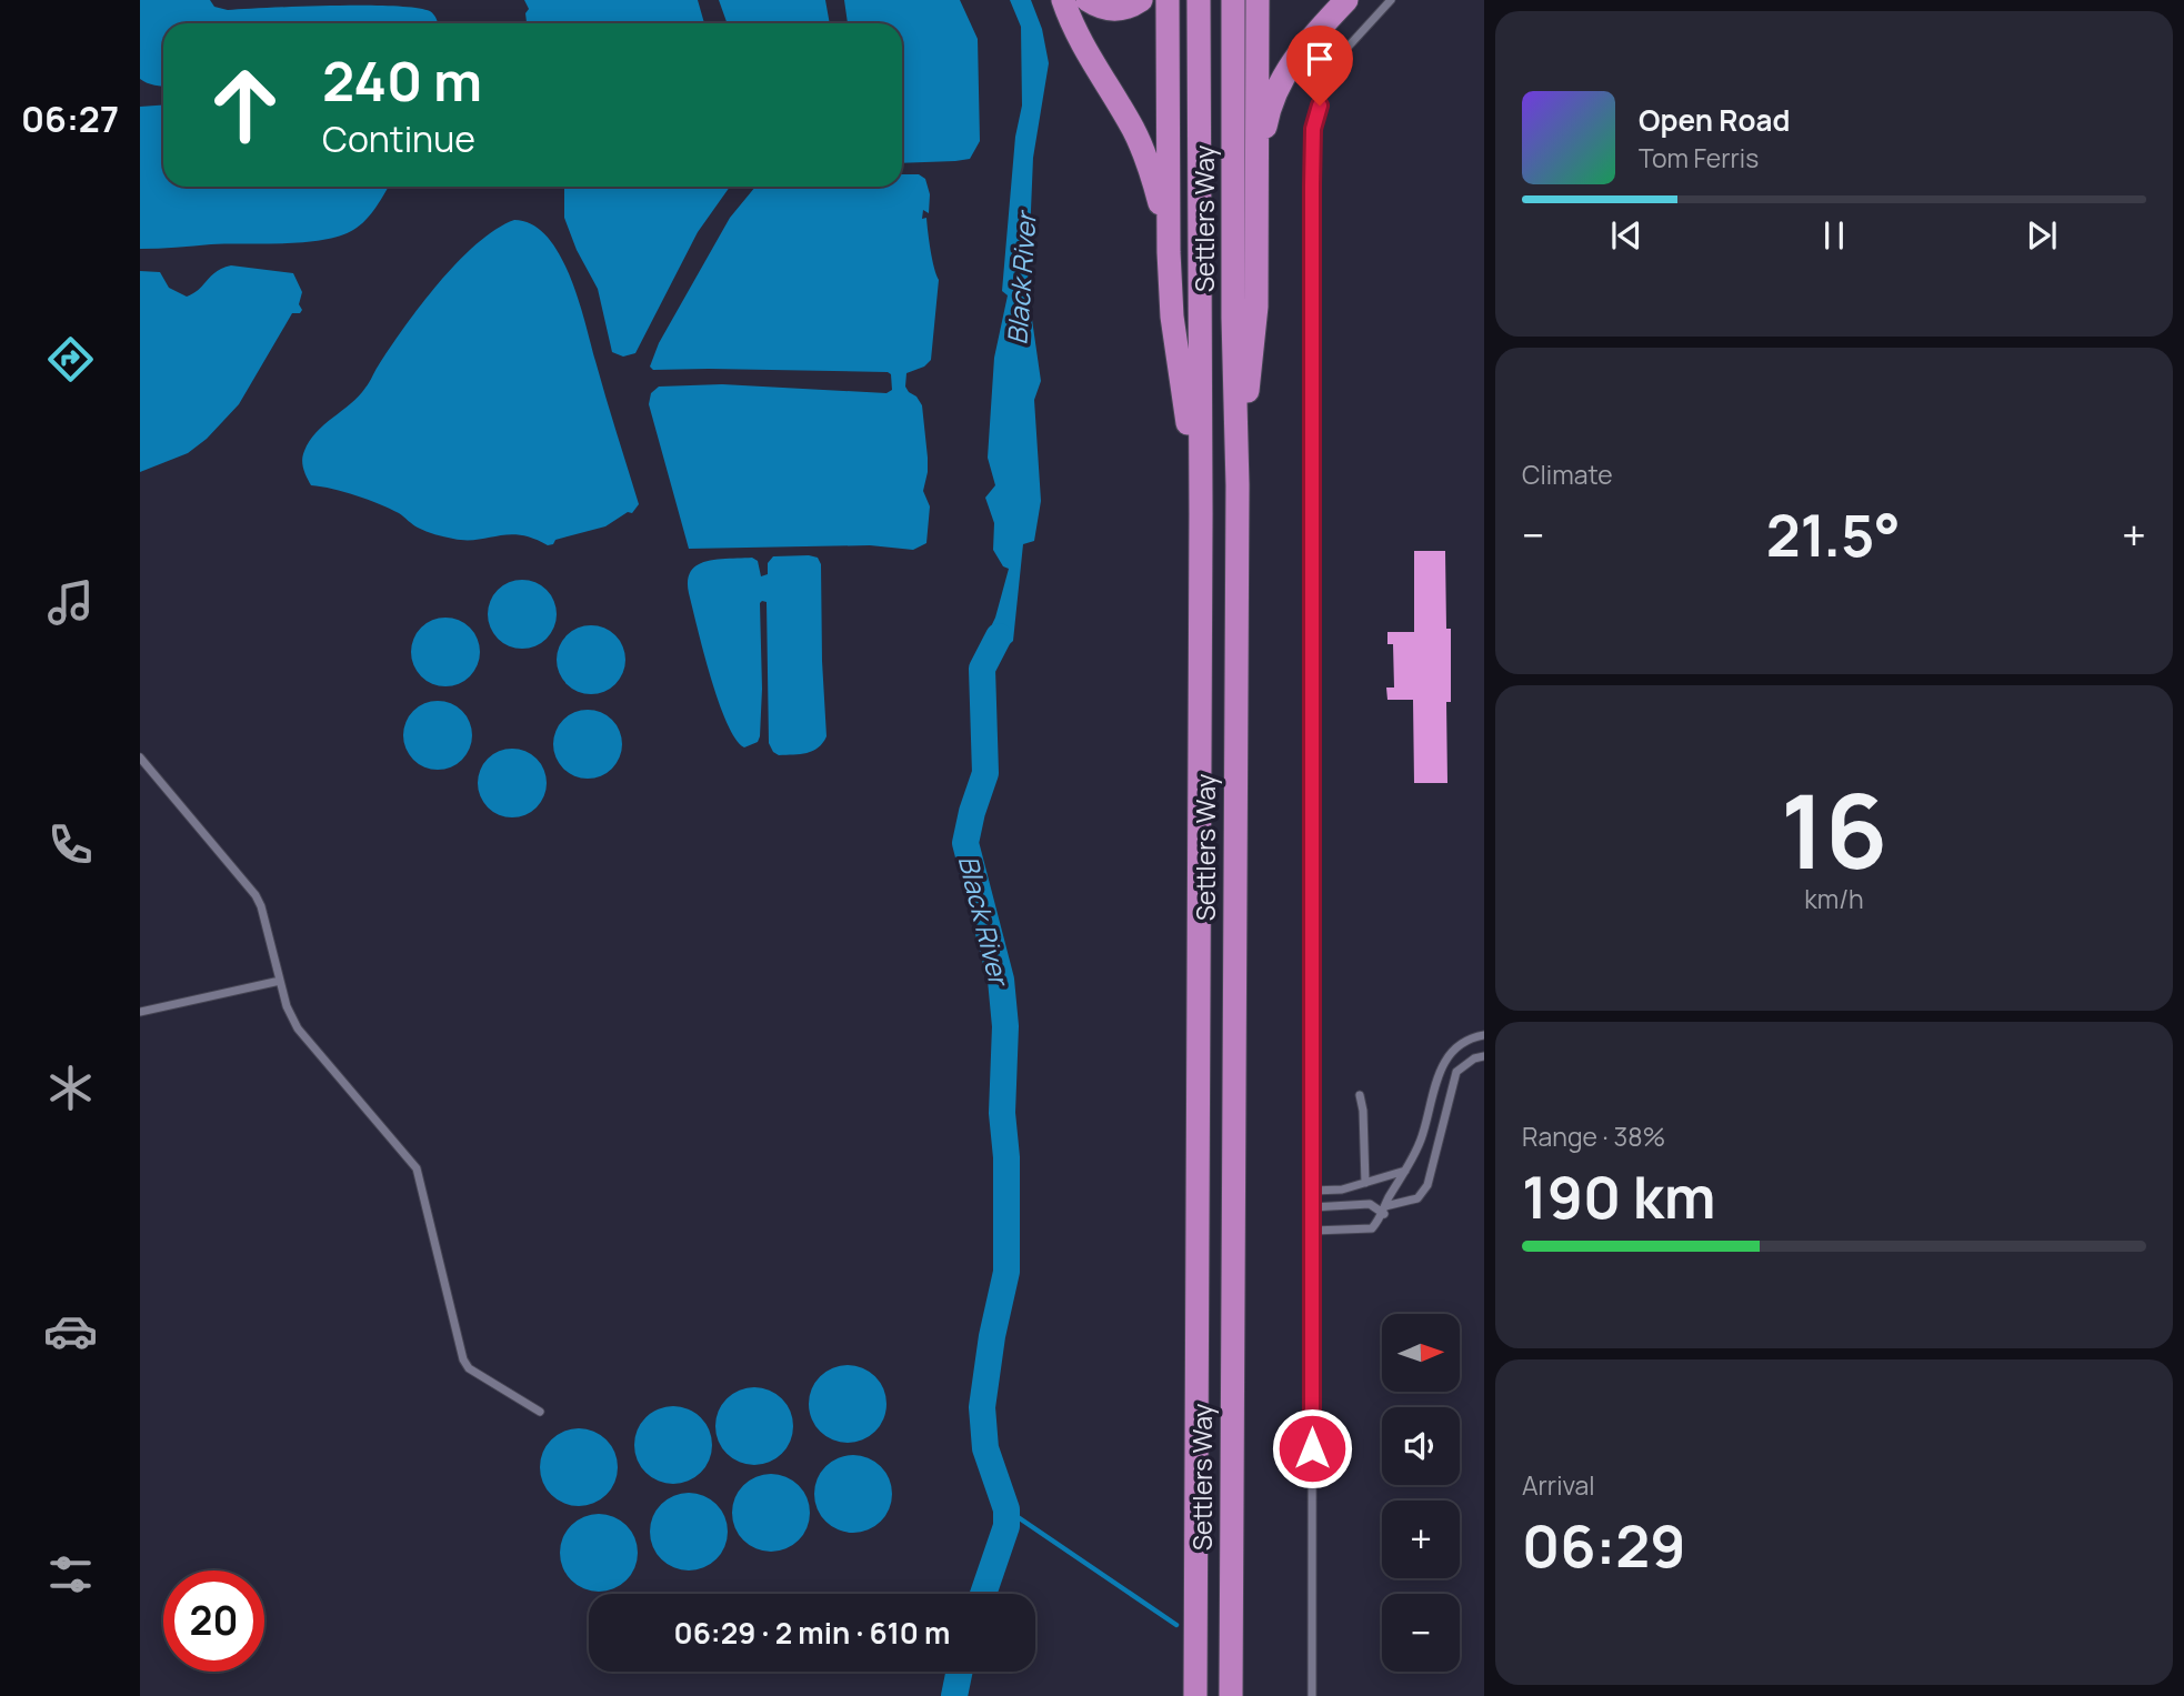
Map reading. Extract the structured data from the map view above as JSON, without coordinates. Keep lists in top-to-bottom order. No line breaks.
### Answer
{"streets":{"highway":["Settlers Way"]},"water":["Black River"],"north":"right","page":{"tabs":"06:27","turn":["240 m","Continue"],"song":["Open Road","Tom Ferris"],"tile":["Climate",["16","km/h"],["Range · 38%","190 km"],["Arrival","06:29"]],"heat":["−","21.5°","+"],"map_buttons":["+","−"],"limit":"20","trip":"06:29 · 2 min · 610 m"}}
